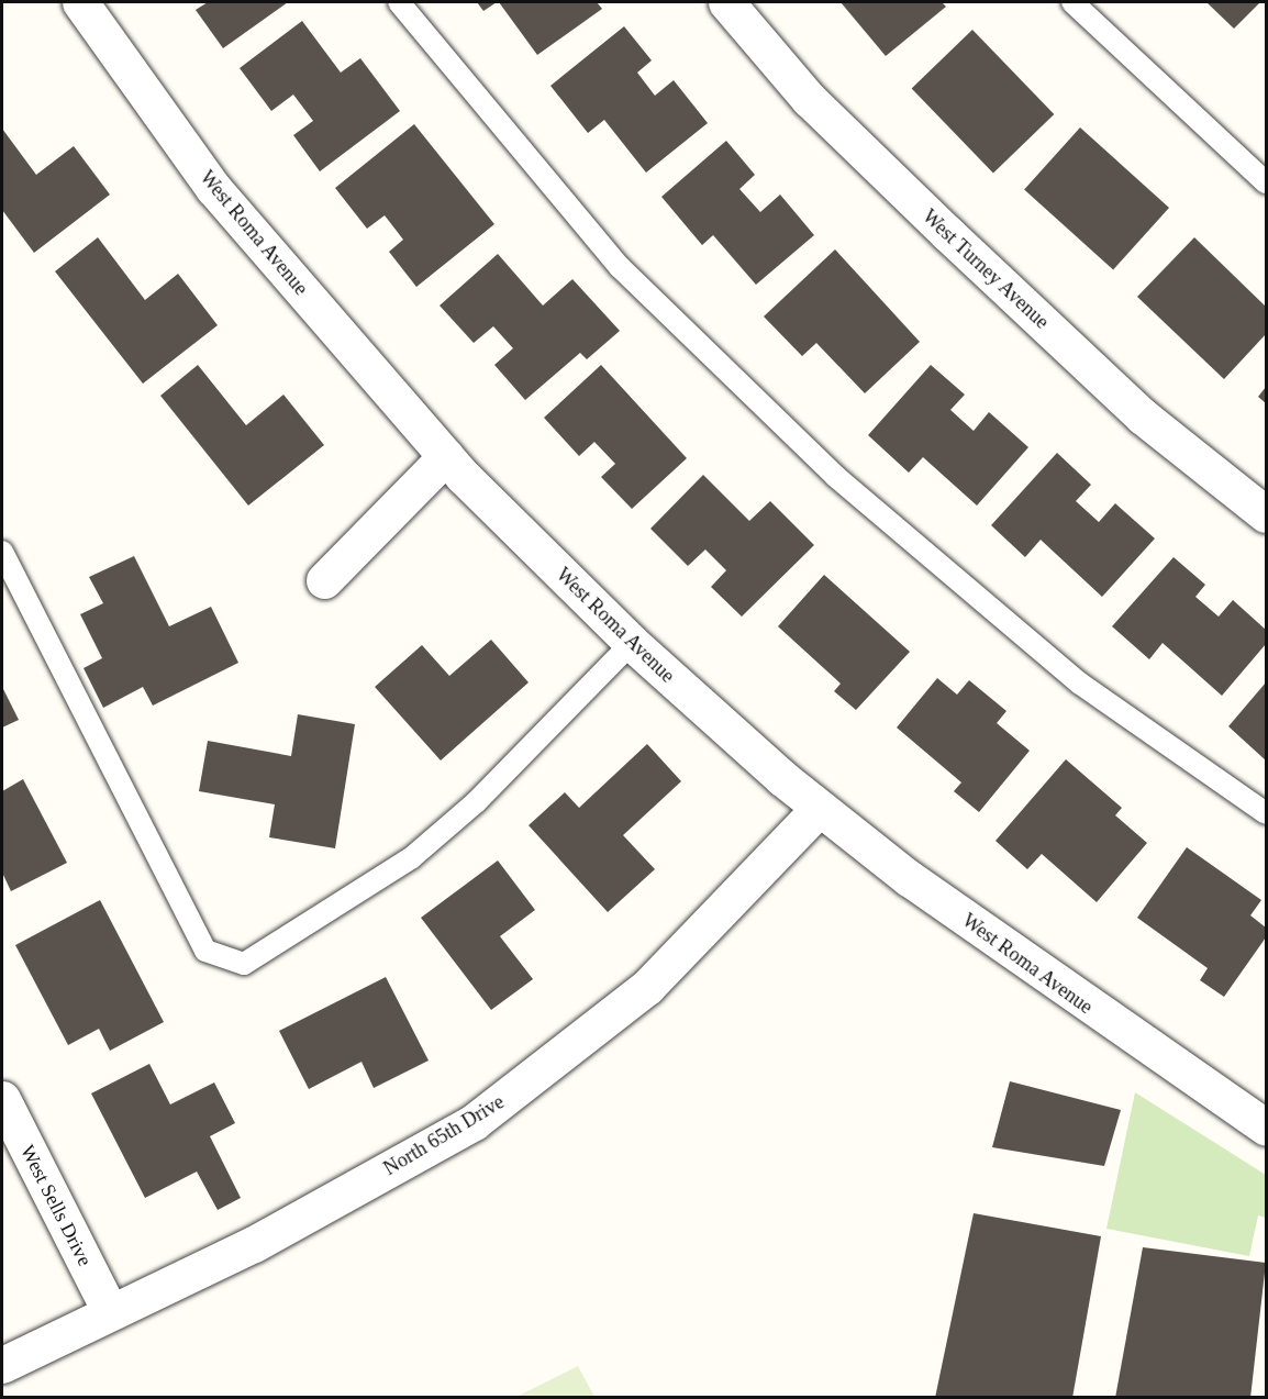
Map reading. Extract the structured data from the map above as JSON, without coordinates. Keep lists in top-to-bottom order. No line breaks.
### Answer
{"streets":{"street":["West Roma Avenue","West Turney Avenue","North 65th Drive","West Sells Drive"]},"crossings":[["West Roma Avenue","North 65th Drive"],["North 65th Drive","West Sells Drive"]]}
